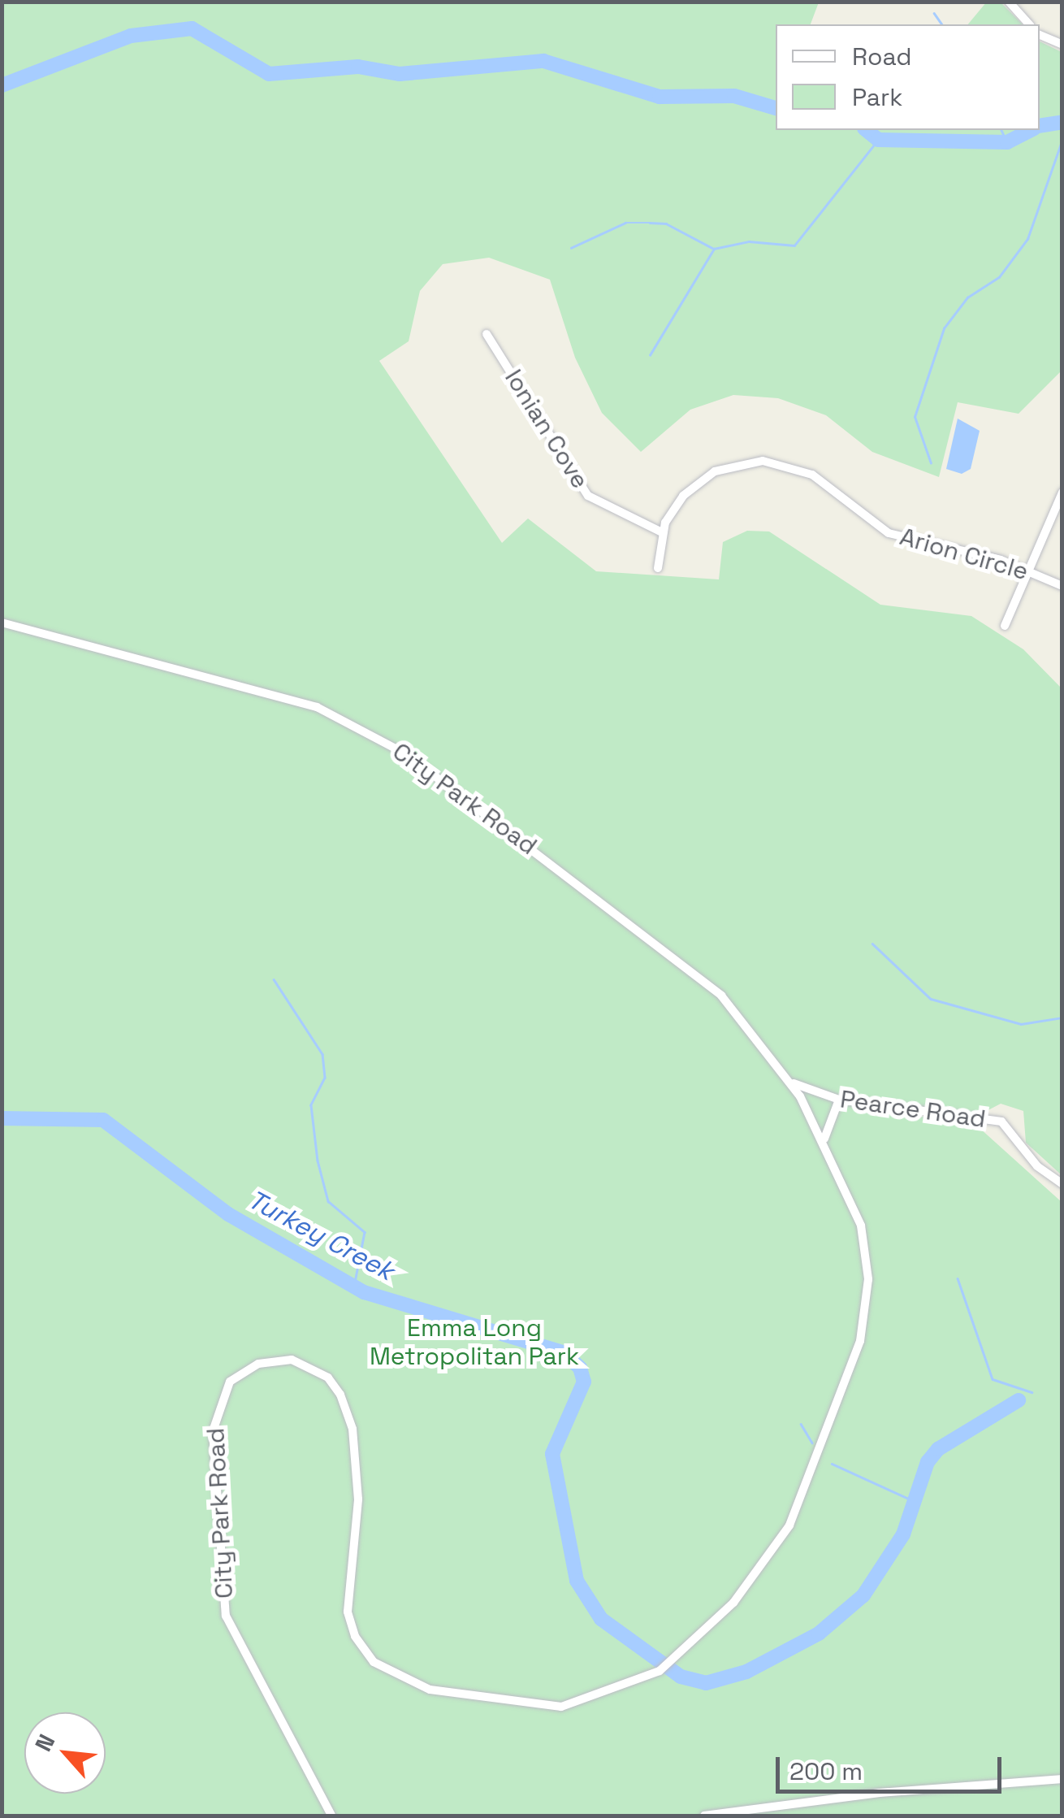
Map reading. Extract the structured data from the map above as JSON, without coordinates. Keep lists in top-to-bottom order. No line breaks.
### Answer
{"streets":{"street":["Ionian Cove","Arion Circle","City Park Road","Pearce Road"]},"crossings":[["Ionian Cove","Arion Circle"],["City Park Road","Pearce Road"]],"water":["Turkey Creek"],"parks":["Emma Long Metropolitan Park"],"legend":["Road","Park"],"scale_bar":"200 m","north":"top left"}
